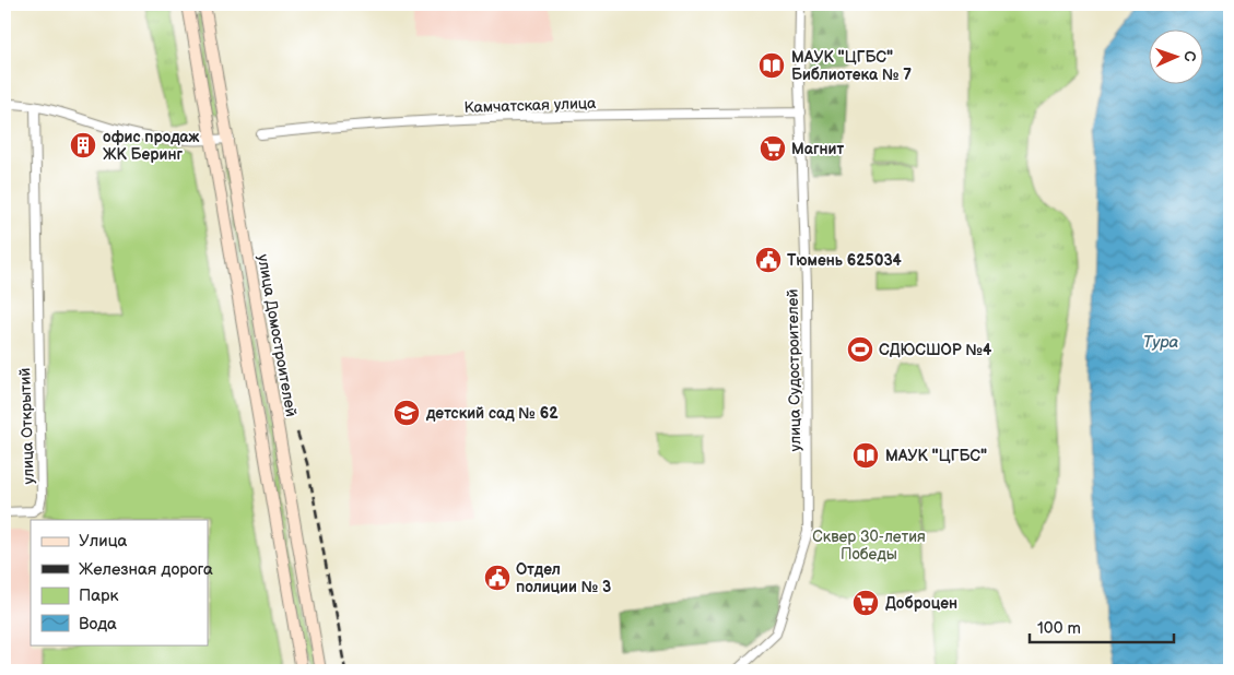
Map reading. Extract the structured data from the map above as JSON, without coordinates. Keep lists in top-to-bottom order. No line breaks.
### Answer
{"streets":{"main road":["улица Домостроителей"],"street":["Камчатская улица","улица Судостроителей","улица Открытий"]},"crossings":[["Камчатская улица","улица Судостроителей"]],"water":["Тура"],"parks":["Сквер 30-летия Победы"],"places":{"library":["МАУК \"ЦГБС\" Библиотека № 7","МАУК \"ЦГБС\""],"building":["офис продаж ЖК Беринг"],"supermarket":["Магнит","Доброцен"],"public building":["Тюмень 625034","Отдел полиции № 3"],"sports":["СДЮСШОР №4"],"school or university":["детский сад № 62"]},"legend":["Улица","Железная дорога","Парк","Вода"],"scale_bar":"100 m","north":"right"}
